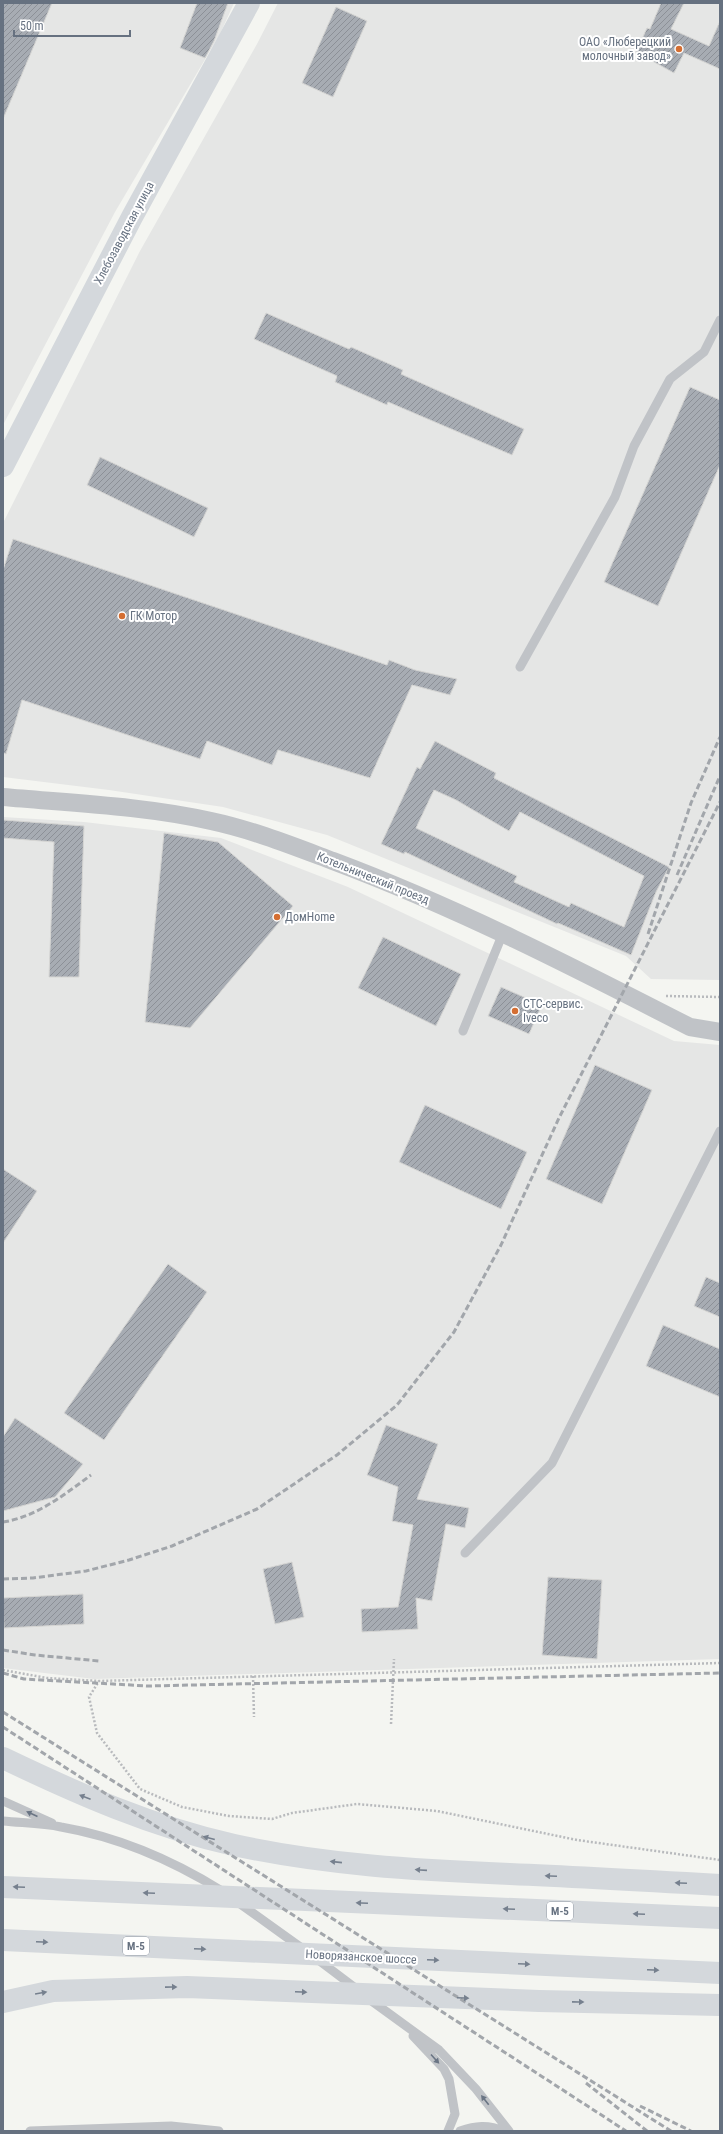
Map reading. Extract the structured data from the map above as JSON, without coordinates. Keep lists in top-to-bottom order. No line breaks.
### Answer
{"streets":{"main road":["Хлебозаводская улица","М-5","Новорязанское шоссе"],"street":["Котельнический проезд"]},"places":["ОАО «Люберецкий молочный завод»","ГК Мотор","ДомHome","СТС-сервис. Iveco"],"scale_bar":"50 m"}
